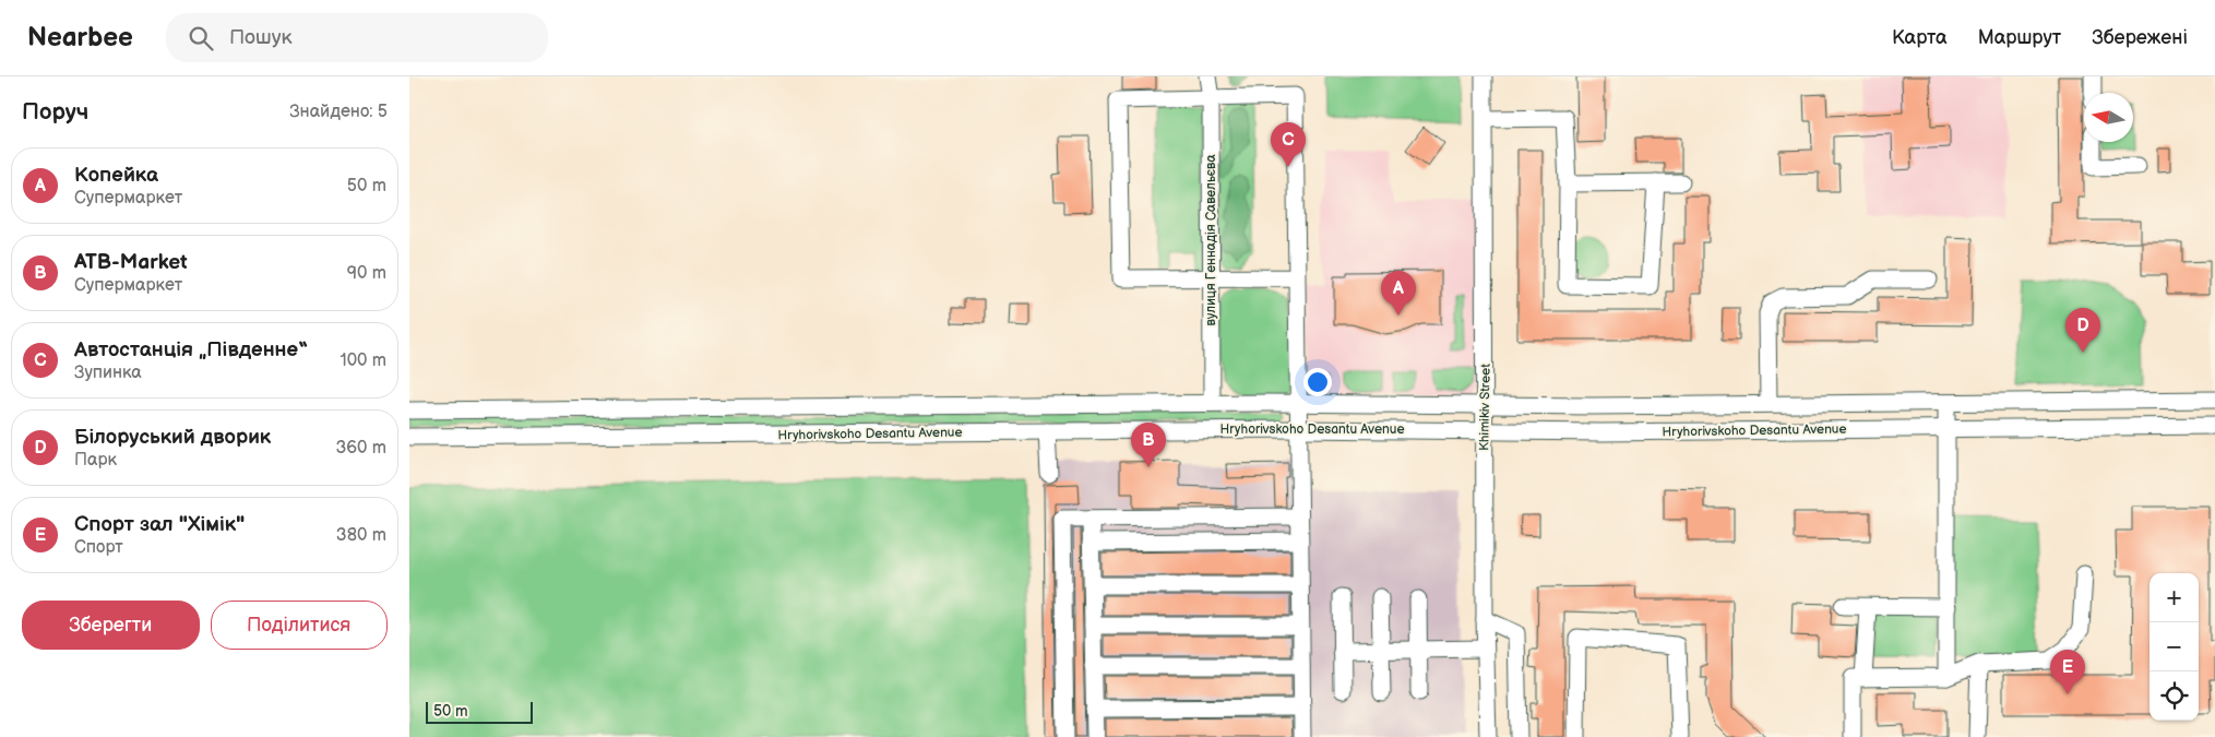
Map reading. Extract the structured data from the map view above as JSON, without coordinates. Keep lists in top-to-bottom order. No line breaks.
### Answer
{"streets":{"street":["вулиця Геннадія Савельєва","Khimikiv Street","Hryhorivskoho Desantu Avenue"]},"crossings":[["вулиця Геннадія Савельєва","Hryhorivskoho Desantu Avenue"],["Khimikiv Street","Hryhorivskoho Desantu Avenue"]],"scale_bar":"50 m","north":"left","page":{"header":"Nearbee","search":"Пошук","nav":["Карта","Маршрут","Збережені"],"heading":["Поруч","Знайдено: 5"],"pins":["C","A","D","B","E"],"list":[{"mark":"A","name":"Копейка","note":"Супермаркет","value":"50 m"},{"mark":"B","name":"ATB-Market","note":"Супермаркет","value":"90 m"},{"mark":"C","name":"Автостанція „Південне“","note":"Зупинка","value":"100 m"},{"mark":"D","name":"Білоруський дворик","note":"Парк","value":"360 m"},{"mark":"E","name":"Спорт зал \"Хімік\"","note":"Спорт","value":"380 m"}],"map_buttons":["+","−"],"buttons":["Зберегти","Поділитися"],"scale":"50 m"}}
